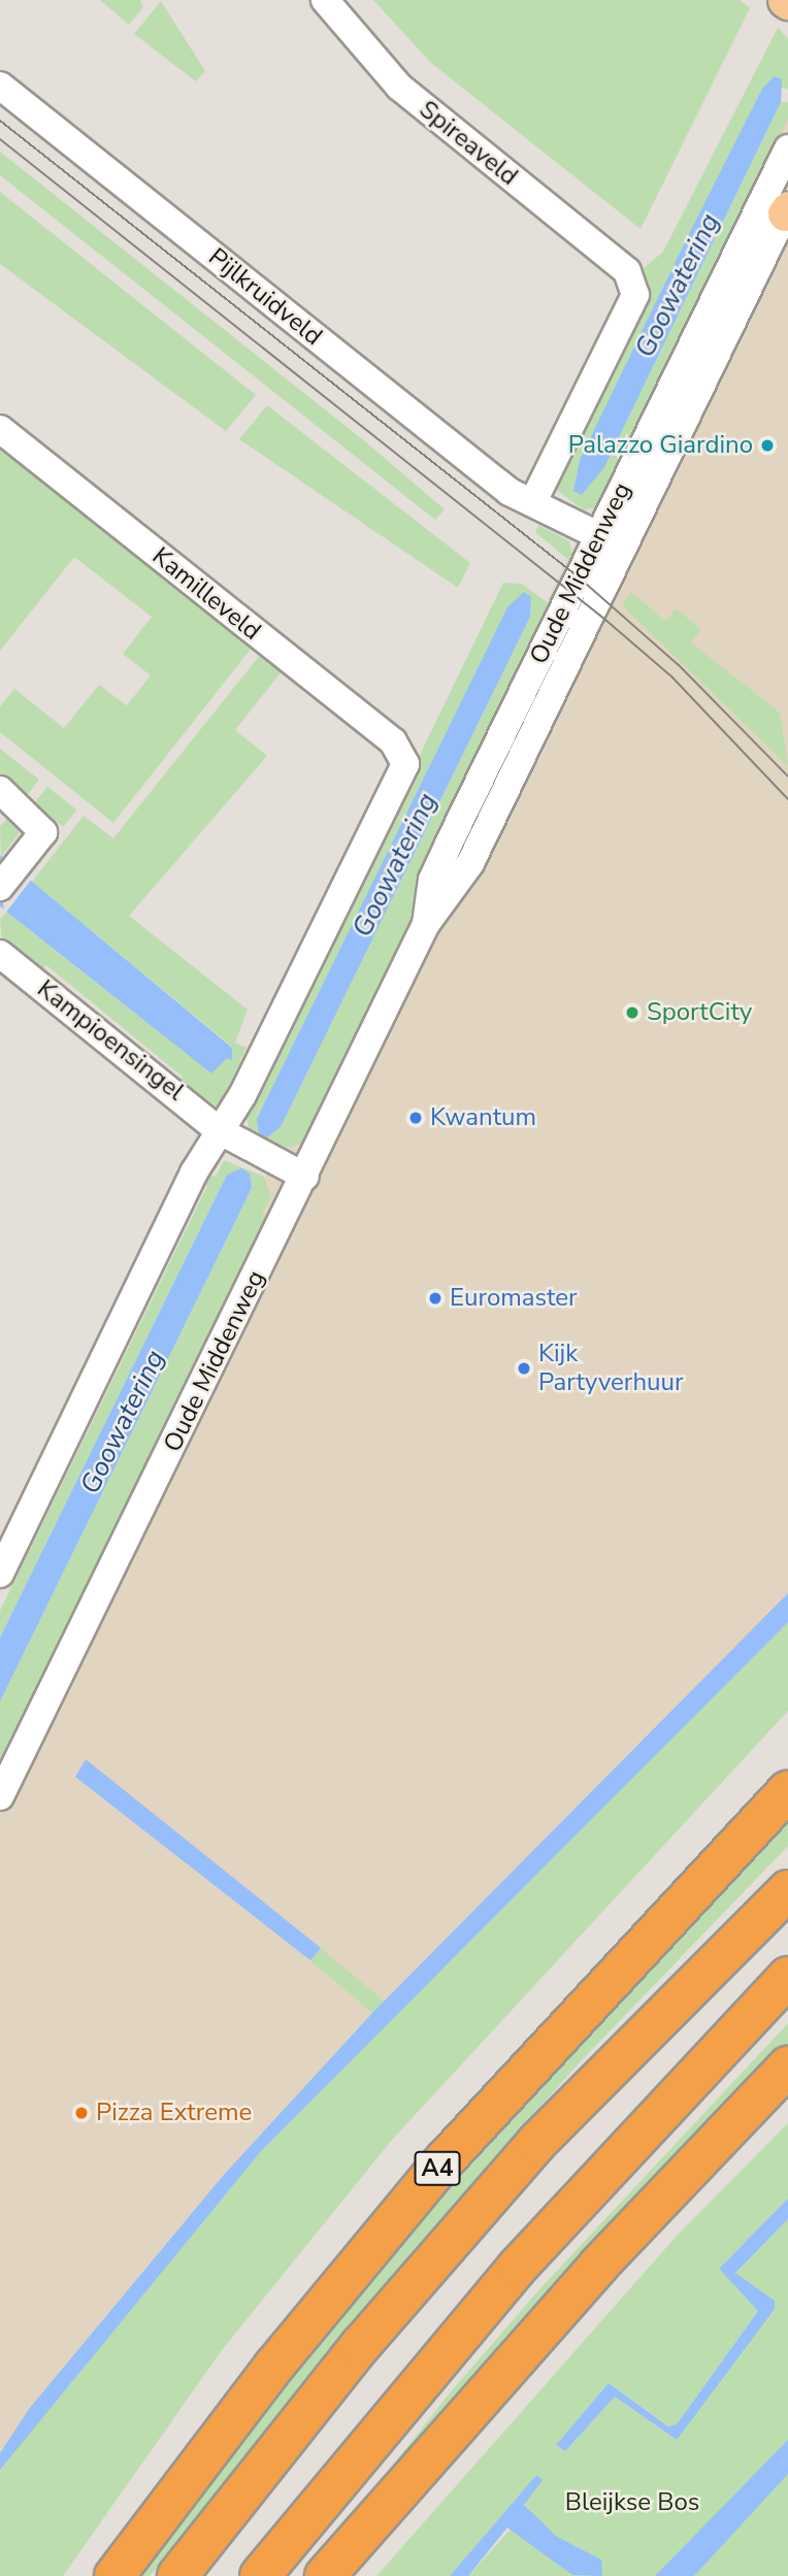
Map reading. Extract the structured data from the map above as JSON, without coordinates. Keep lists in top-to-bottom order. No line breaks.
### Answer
{"streets":{"highway":["A4"],"street":["Spireaveld","Pijlkruidveld","Oude Middenweg","Kamilleveld","Kampioensingel"]},"crossings":[["Spireaveld","Pijlkruidveld"],["Pijlkruidveld","Oude Middenweg"],["Oude Middenweg","Kampioensingel"],["Kamilleveld","Kampioensingel"]],"water":["Goowatering"],"parks":["Bleijkse Bos"],"places":["Palazzo Giardino","SportCity","Kwantum","Euromaster","Kijk Partyverhuur","Pizza Extreme"]}
